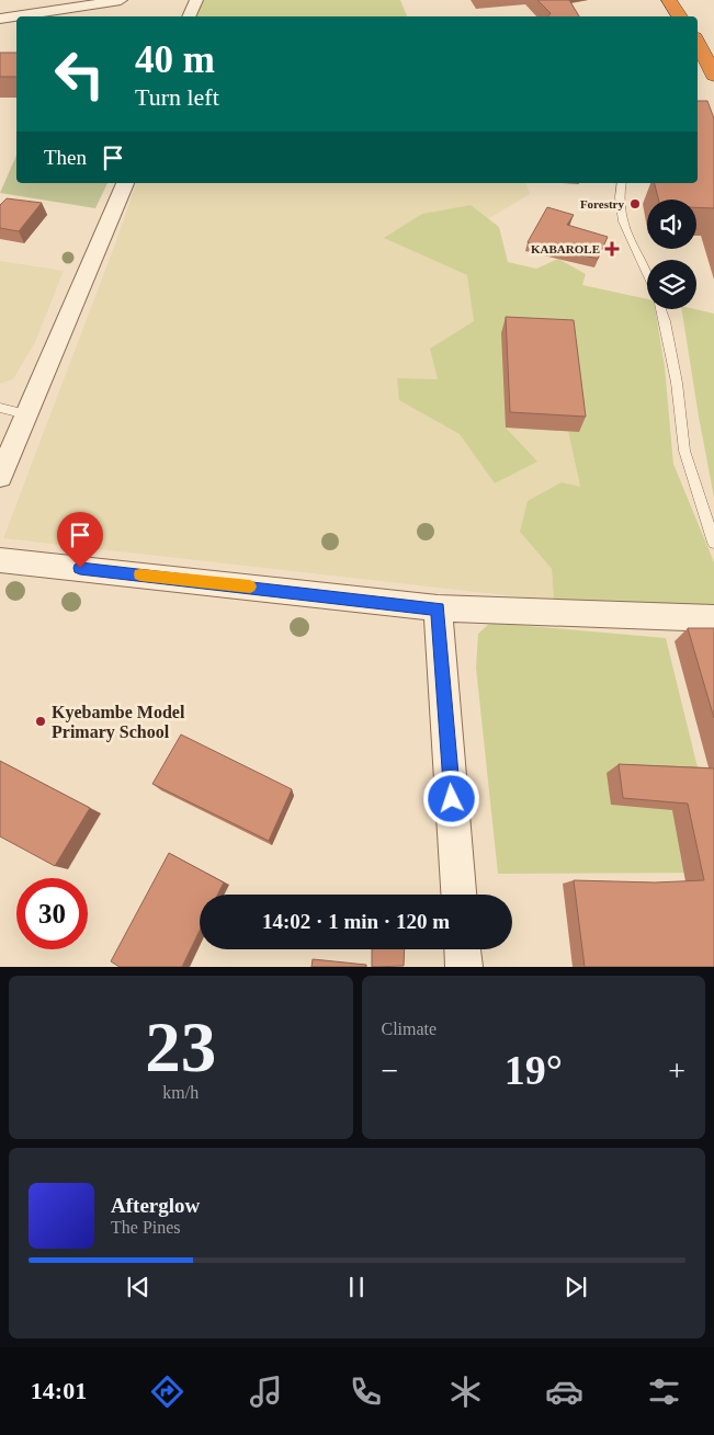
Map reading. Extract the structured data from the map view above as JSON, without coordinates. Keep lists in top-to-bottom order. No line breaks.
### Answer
{"places":{"other":["Forestry","Kyebambe Model Primary School"],"health":["KABAROLE"]},"page":{"turn":["40 m","Turn left"],"then":"Then","limit":"30","trip":"14:02 · 1 min · 120 m","tile":[["23","km/h"],"Climate"],"heat":["−","19°","+"],"song":["Afterglow","The Pines"],"tabs":"14:01"}}
